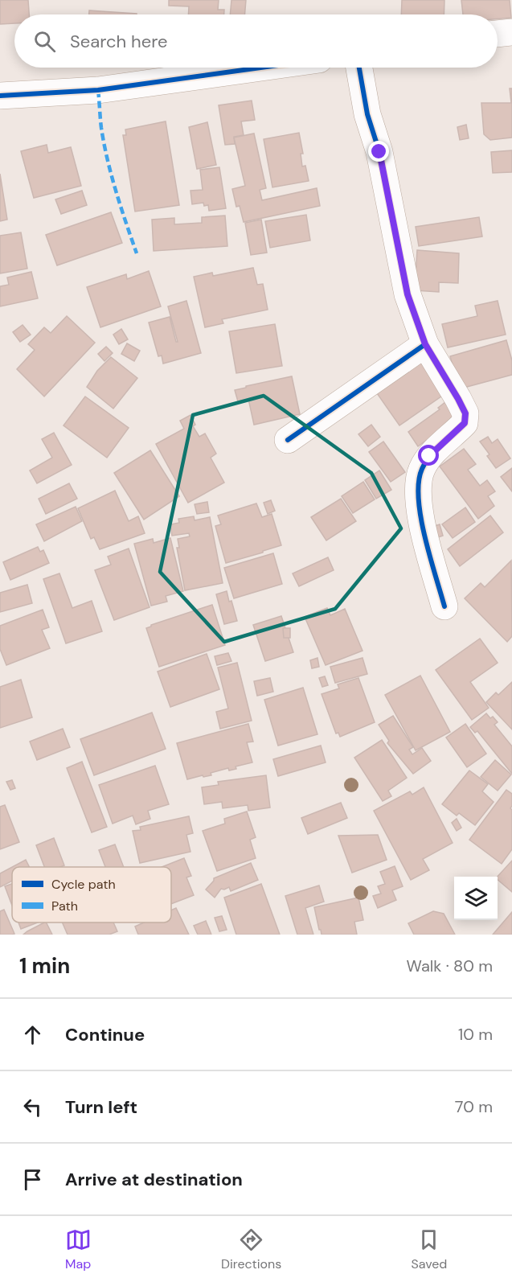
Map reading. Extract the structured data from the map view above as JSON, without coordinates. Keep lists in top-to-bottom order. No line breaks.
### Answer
{"legend":["Cycle path","Path"],"page":{"search":"Search here","heading":["1 min","Walk · 80 m"],"list":[["Continue","10 m"],["Turn left","70 m"],"Arrive at destination"],"nav":["Map","Directions","Saved"]}}
